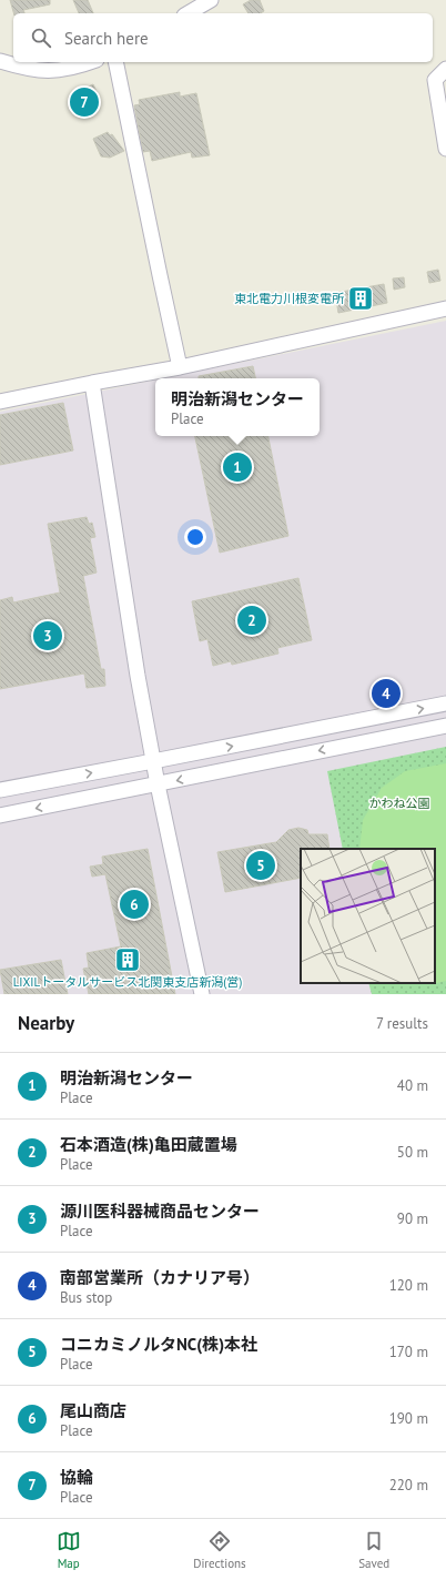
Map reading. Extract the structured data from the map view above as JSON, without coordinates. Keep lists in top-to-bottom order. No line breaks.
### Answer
{"parks":["かわね公園"],"places":{"building":["東北電力川根変電所","LIXILトータルサービス北関東支店新潟(営)"]},"page":{"search":"Search here","pins":["7","1","2","3","4","5","6"],"popup":["明治新潟センター","Place"],"heading":["Nearby","7 results"],"list":[{"mark":"1","name":"明治新潟センター","note":"Place","value":"40 m"},{"mark":"2","name":"石本酒造(株)亀田蔵置場","note":"Place","value":"50 m"},{"mark":"3","name":"源川医科器械商品センター","note":"Place","value":"90 m"},{"mark":"4","name":"南部営業所（カナリア号）","note":"Bus stop","value":"120 m"},{"mark":"5","name":"コニカミノルタNC(株)本社","note":"Place","value":"170 m"},{"mark":"6","name":"尾山商店","note":"Place","value":"190 m"},{"mark":"7","name":"協輪","note":"Place","value":"220 m"}],"nav":["Map","Directions","Saved"]}}
